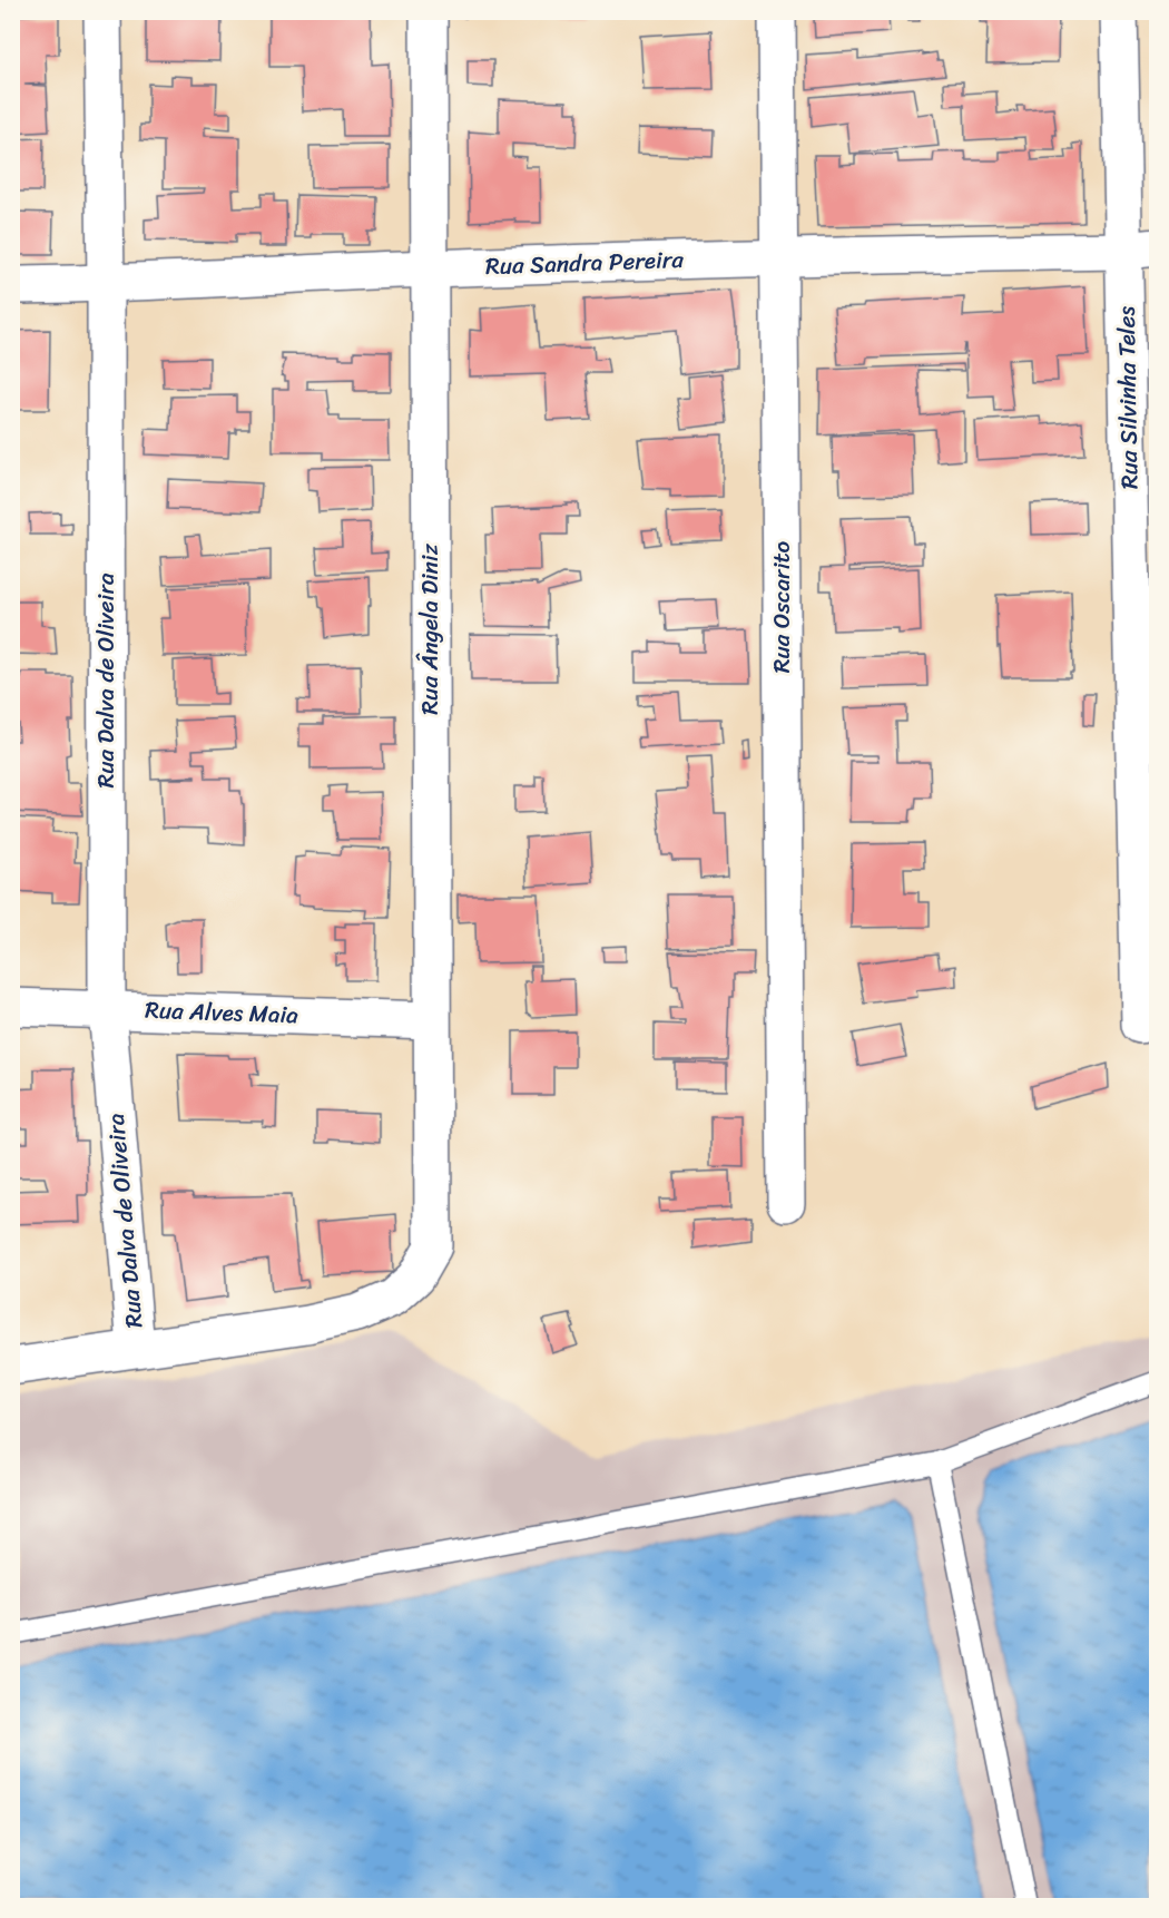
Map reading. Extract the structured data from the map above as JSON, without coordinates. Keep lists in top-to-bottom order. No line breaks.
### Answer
{"streets":{"street":["Rua Sandra Pereira","Rua Silvinha Teles","Rua Oscarito","Rua Ângela Diniz","Rua Dalva de Oliveira","Rua Alves Maia"]},"crossings":[["Rua Sandra Pereira","Rua Silvinha Teles"],["Rua Sandra Pereira","Rua Oscarito"],["Rua Sandra Pereira","Rua Ângela Diniz"],["Rua Sandra Pereira","Rua Dalva de Oliveira"],["Rua Ângela Diniz","Rua Dalva de Oliveira"],["Rua Ângela Diniz","Rua Alves Maia"],["Rua Dalva de Oliveira","Rua Alves Maia"]]}
